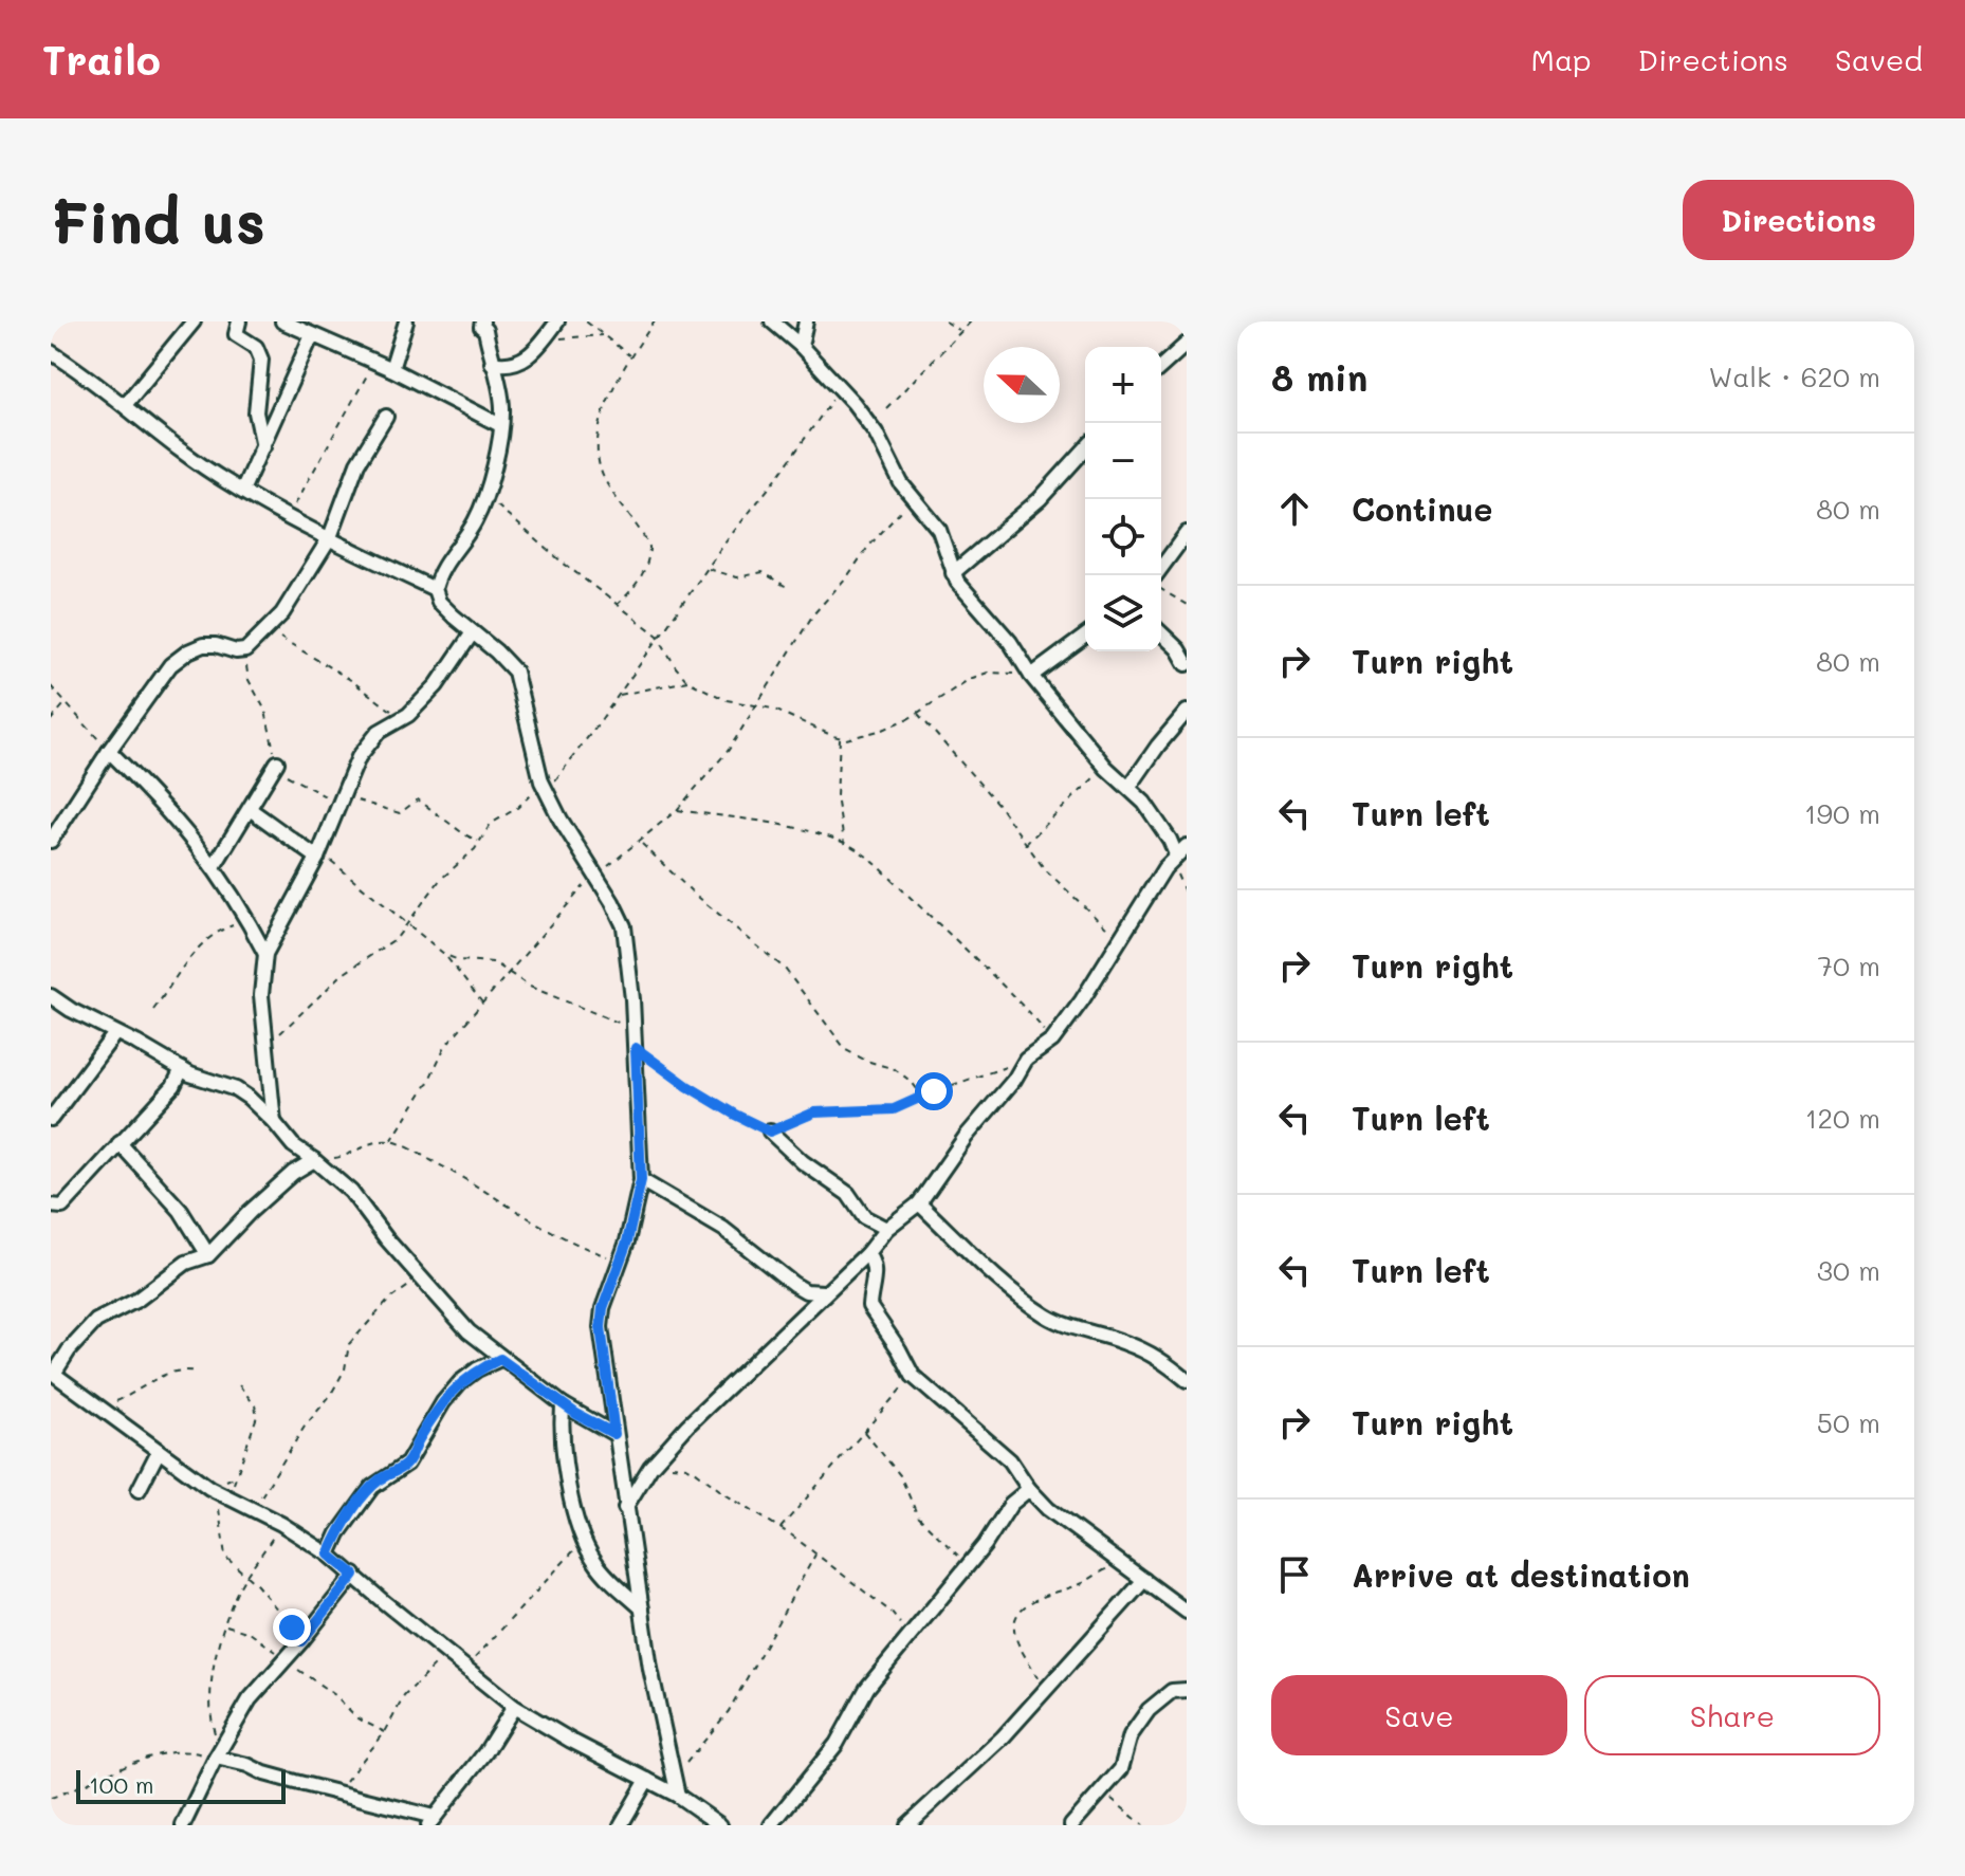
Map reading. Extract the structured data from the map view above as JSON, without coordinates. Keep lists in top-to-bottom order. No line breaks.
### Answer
{"scale_bar":"100 m","north":"left","page":{"header":"Trailo","nav":["Map","Directions","Saved"],"buttons":["Directions",["Save","Share"]],"title":"Find us","heading":["8 min","Walk · 620 m"],"map_buttons":["+","−"],"list":[["Continue","80 m"],["Turn right","80 m"],["Turn left","190 m"],["Turn right","70 m"],["Turn left","120 m"],["Turn left","30 m"],["Turn right","50 m"],"Arrive at destination"],"scale":"100 m"}}
